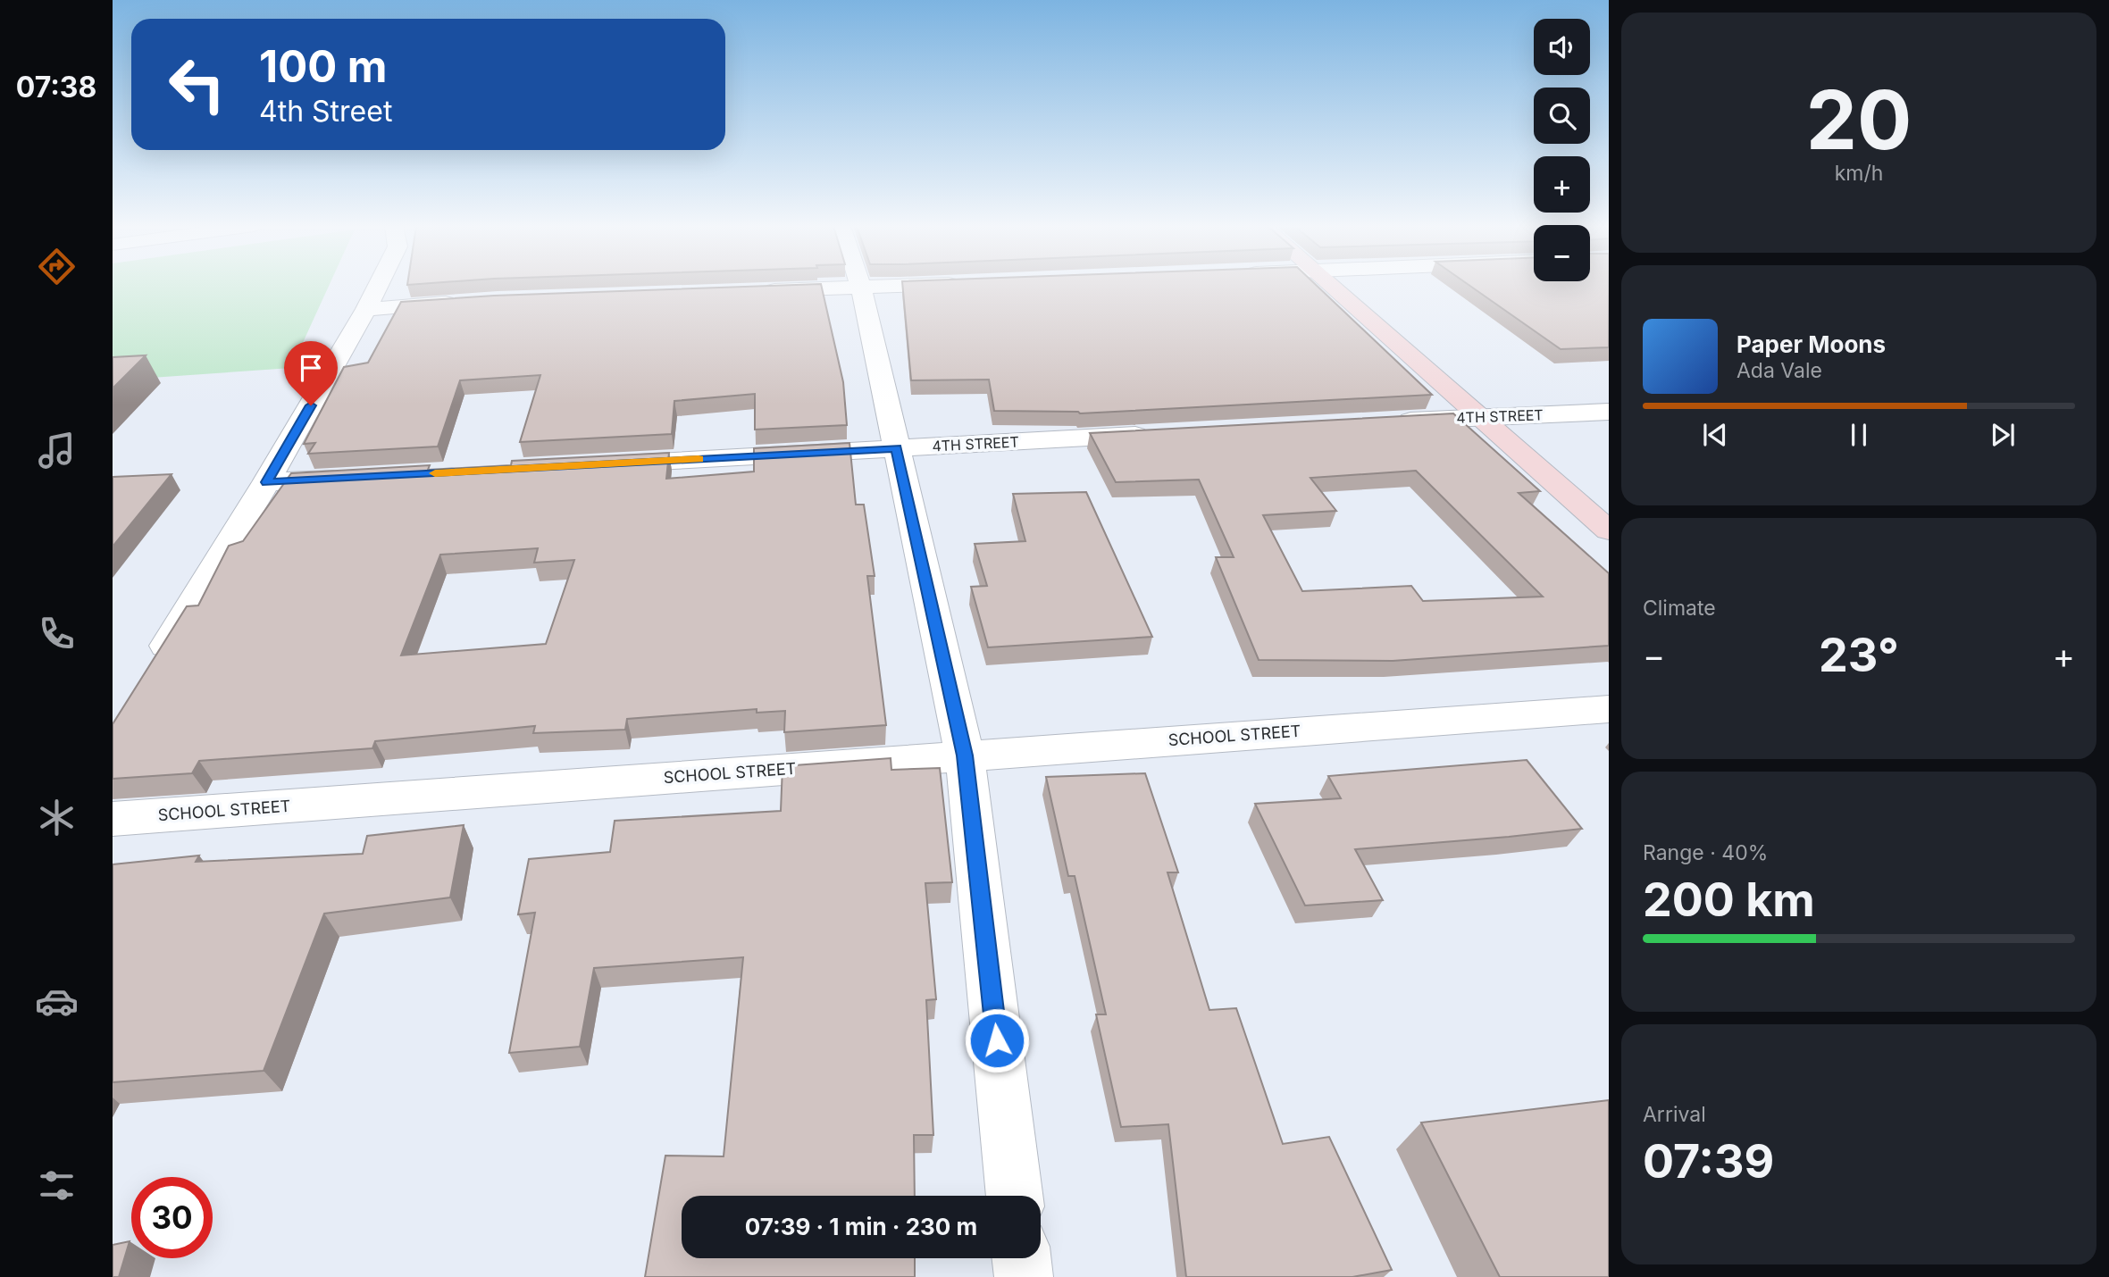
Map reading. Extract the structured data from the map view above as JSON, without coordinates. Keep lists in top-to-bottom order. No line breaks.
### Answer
{"streets":{"street":["4TH STREET","SCHOOL STREET"]},"page":{"tabs":"07:38","tile":[["20","km/h"],"Climate",["Range · 40%","200 km"],["Arrival","07:39"]],"map_buttons":["+","−"],"turn":["100 m","4th Street"],"song":["Paper Moons","Ada Vale"],"heat":["−","23°","+"],"limit":"30","trip":"07:39 · 1 min · 230 m"}}
